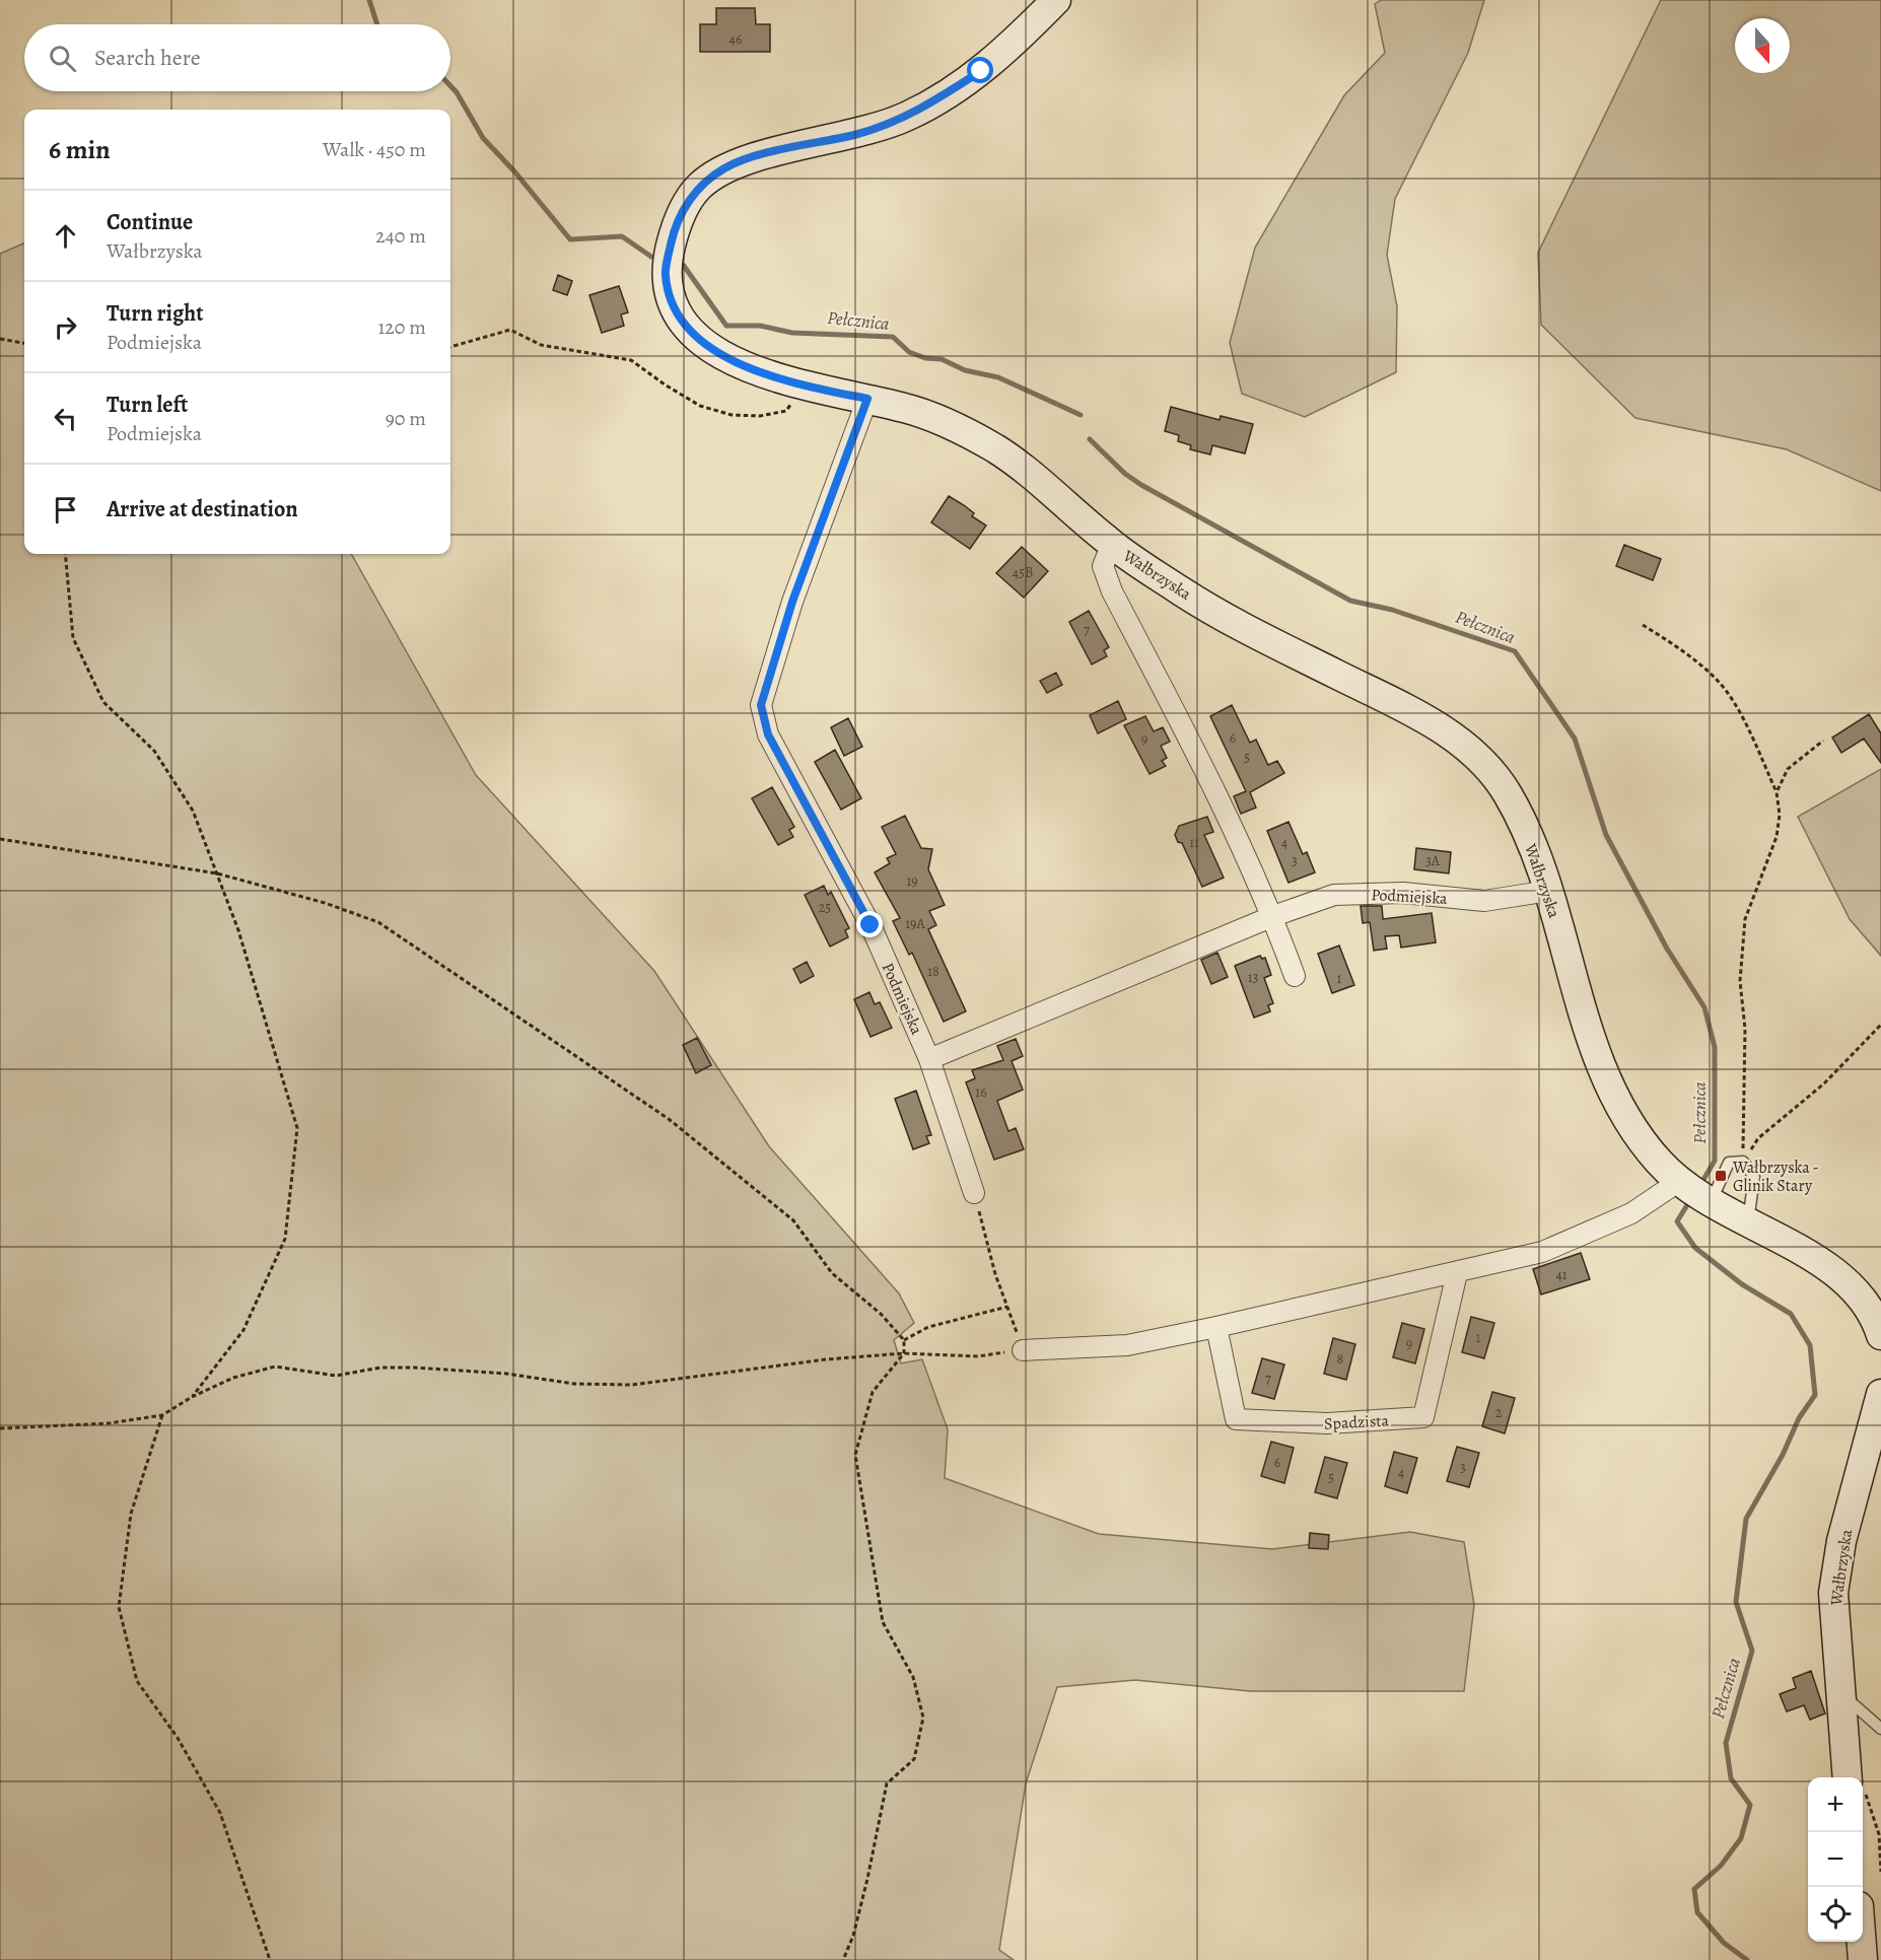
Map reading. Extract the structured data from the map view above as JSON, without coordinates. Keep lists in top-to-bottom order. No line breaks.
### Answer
{"streets":{"main road":["Wałbrzyska"],"street":["Podmiejska","Spadzista"]},"crossings":[["Wałbrzyska","Podmiejska"]],"water":["Pełcznica"],"places":{"transit":["Wałbrzyska - Glinik Stary"]},"house_numbers":["46","45B","7","6","9","5","11","4","3","3A","19","25","19A","18","13","1","16","41","1","9","8","7","2","6","3","4","5"],"north":"bottom","page":{"search":"Search here","heading":["6 min","Walk · 450 m"],"list":[["Continue","Wałbrzyska","240 m"],["Turn right","Podmiejska","120 m"],["Turn left","Podmiejska","90 m"],"Arrive at destination"],"map_buttons":["+","−"]}}
